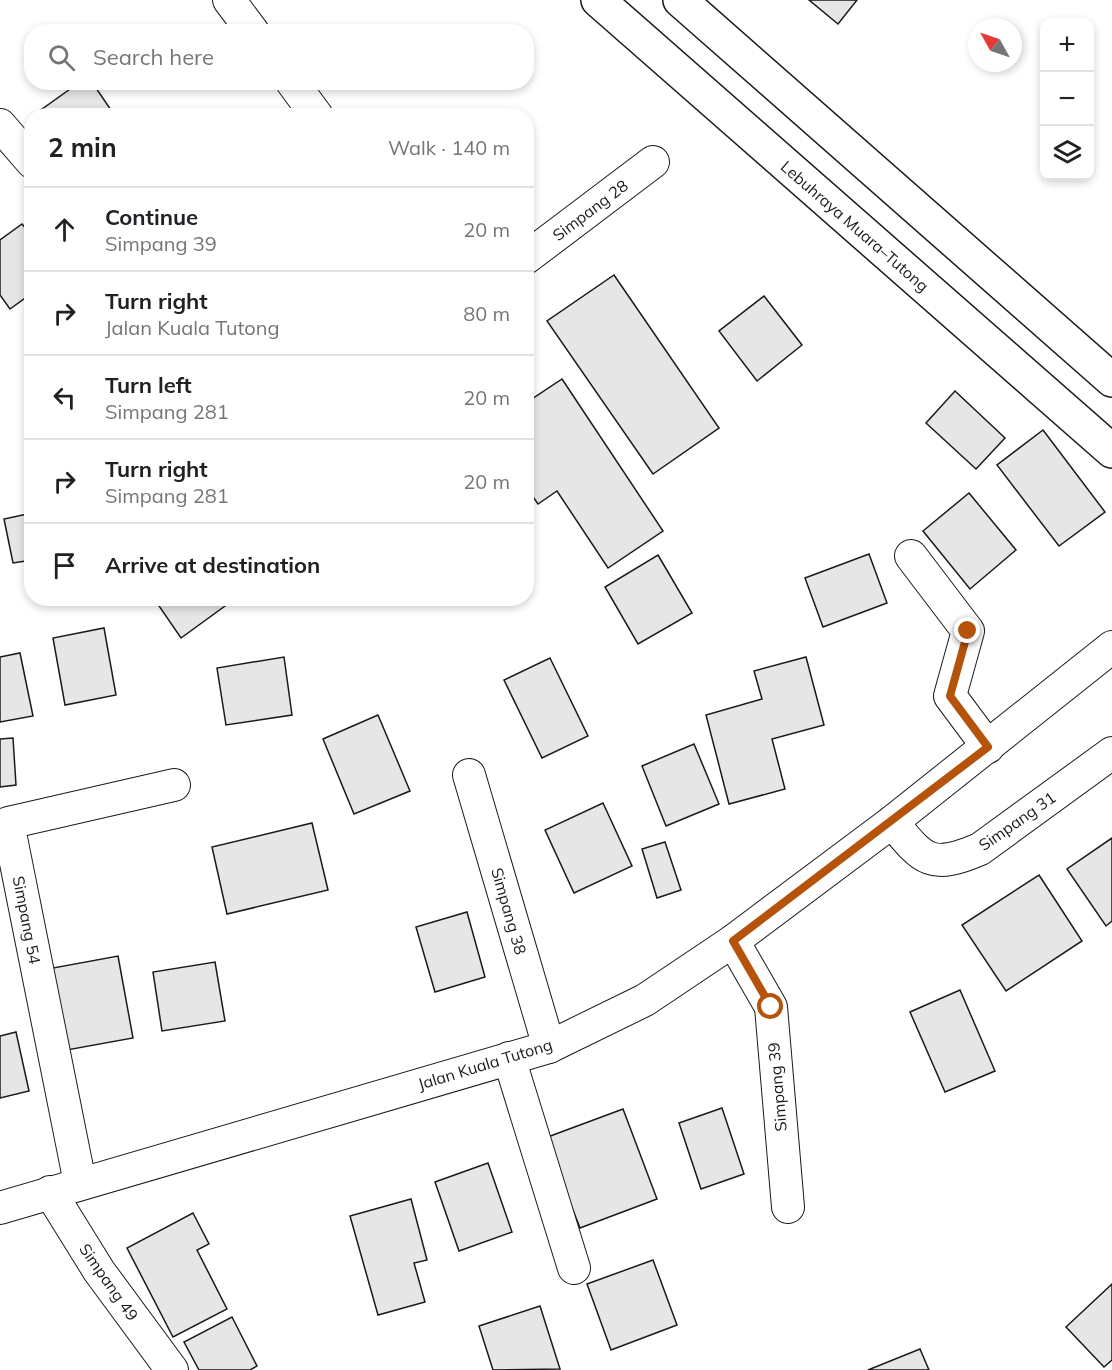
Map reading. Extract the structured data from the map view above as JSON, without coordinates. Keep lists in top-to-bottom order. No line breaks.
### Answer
{"streets":{"highway":["Lebuhraya Muara–Tutong"],"street":["Simpang 28","Simpang 31","Simpang 38","Simpang 54","Jalan Kuala Tutong","Simpang 39","Simpang 49"]},"crossings":[["Simpang 31","Jalan Kuala Tutong"],["Simpang 38","Jalan Kuala Tutong"],["Simpang 54","Jalan Kuala Tutong"],["Jalan Kuala Tutong","Simpang 39"],["Jalan Kuala Tutong","Simpang 49"]],"north":"top left","page":{"map_buttons":["+","−"],"search":"Search here","heading":["2 min","Walk · 140 m"],"list":[["Continue","Simpang 39","20 m"],["Turn right","Jalan Kuala Tutong","80 m"],["Turn left","Simpang 281","20 m"],["Turn right","Simpang 281","20 m"],"Arrive at destination"]}}
